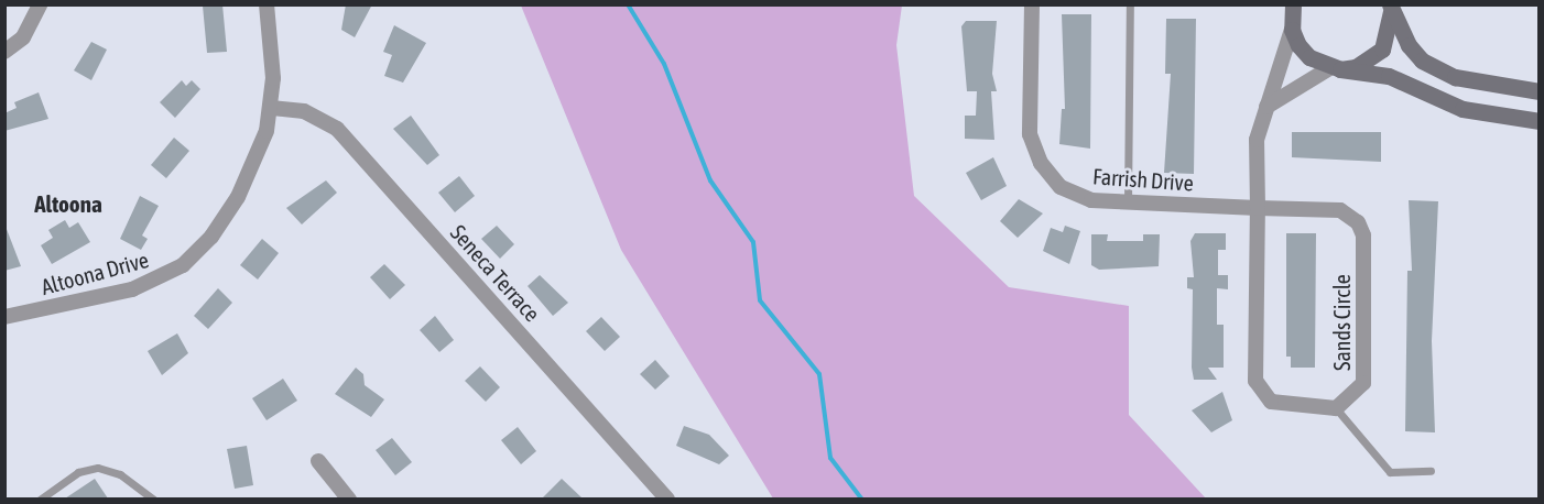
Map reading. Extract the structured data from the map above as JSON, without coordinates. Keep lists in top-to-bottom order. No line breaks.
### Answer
{"streets":{"street":["Farrish Drive","Altoona Drive","Seneca Terrace","Sands Circle"]},"crossings":[["Farrish Drive","Sands Circle"],["Altoona Drive","Seneca Terrace"]],"districts":["Altoona"]}
